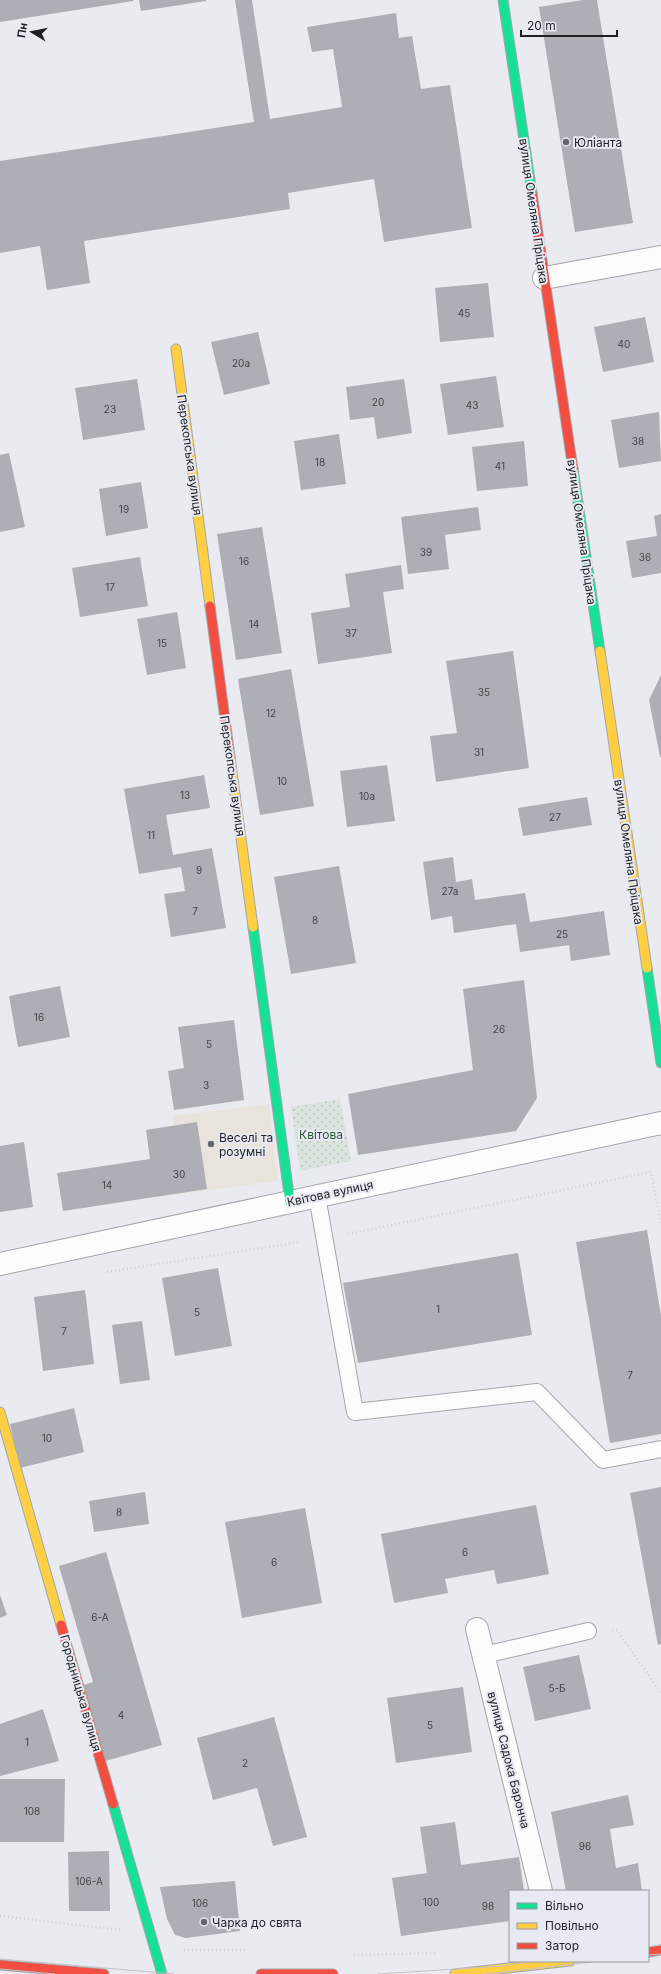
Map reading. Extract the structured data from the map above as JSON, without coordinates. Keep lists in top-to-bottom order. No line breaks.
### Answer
{"streets":{"street":["вулиця Омеляна Пріцака","Перекопська вулиця","Квітова вулиця","Городницька вулиця","вулиця Садока Баронча"]},"crossings":[["Перекопська вулиця","Квітова вулиця"]],"parks":["Квітова"],"places":["Юліанта","Веселі та розумні","Чарка до свята"],"house_numbers":["45","40","20а","20","43","23","38","18","41","19","39","36","16","17","14","37","15","35","12","31","10","13","10а","27","11","9","27а","7","8","25","16","26","5","3","30","14","1","5","7","7","10","8","6","6","6-А","5-Б","4","5","1","2","108","96","106-А","100","106","98"],"legend":["Вільно","Повільно","Затор"],"scale_bar":"20 m","north":"left"}
